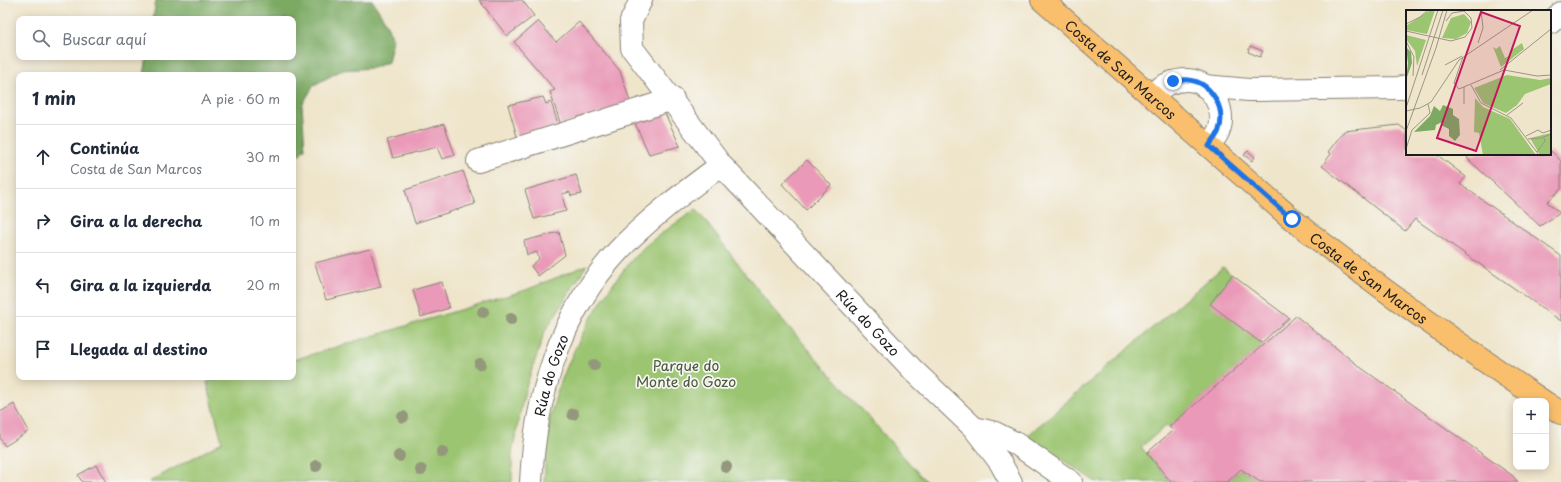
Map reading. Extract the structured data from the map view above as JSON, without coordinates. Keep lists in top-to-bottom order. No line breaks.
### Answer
{"streets":{"main road":["Costa de San Marcos"],"street":["Rúa do Gozo"]},"parks":["Parque do Monte do Gozo"],"page":{"search":"Buscar aquí","heading":["1 min","A pie · 60 m"],"list":[["Continúa","Costa de San Marcos","30 m"],["Gira a la derecha","10 m"],["Gira a la izquierda","20 m"],"Llegada al destino"],"map_buttons":["+","−"]}}
